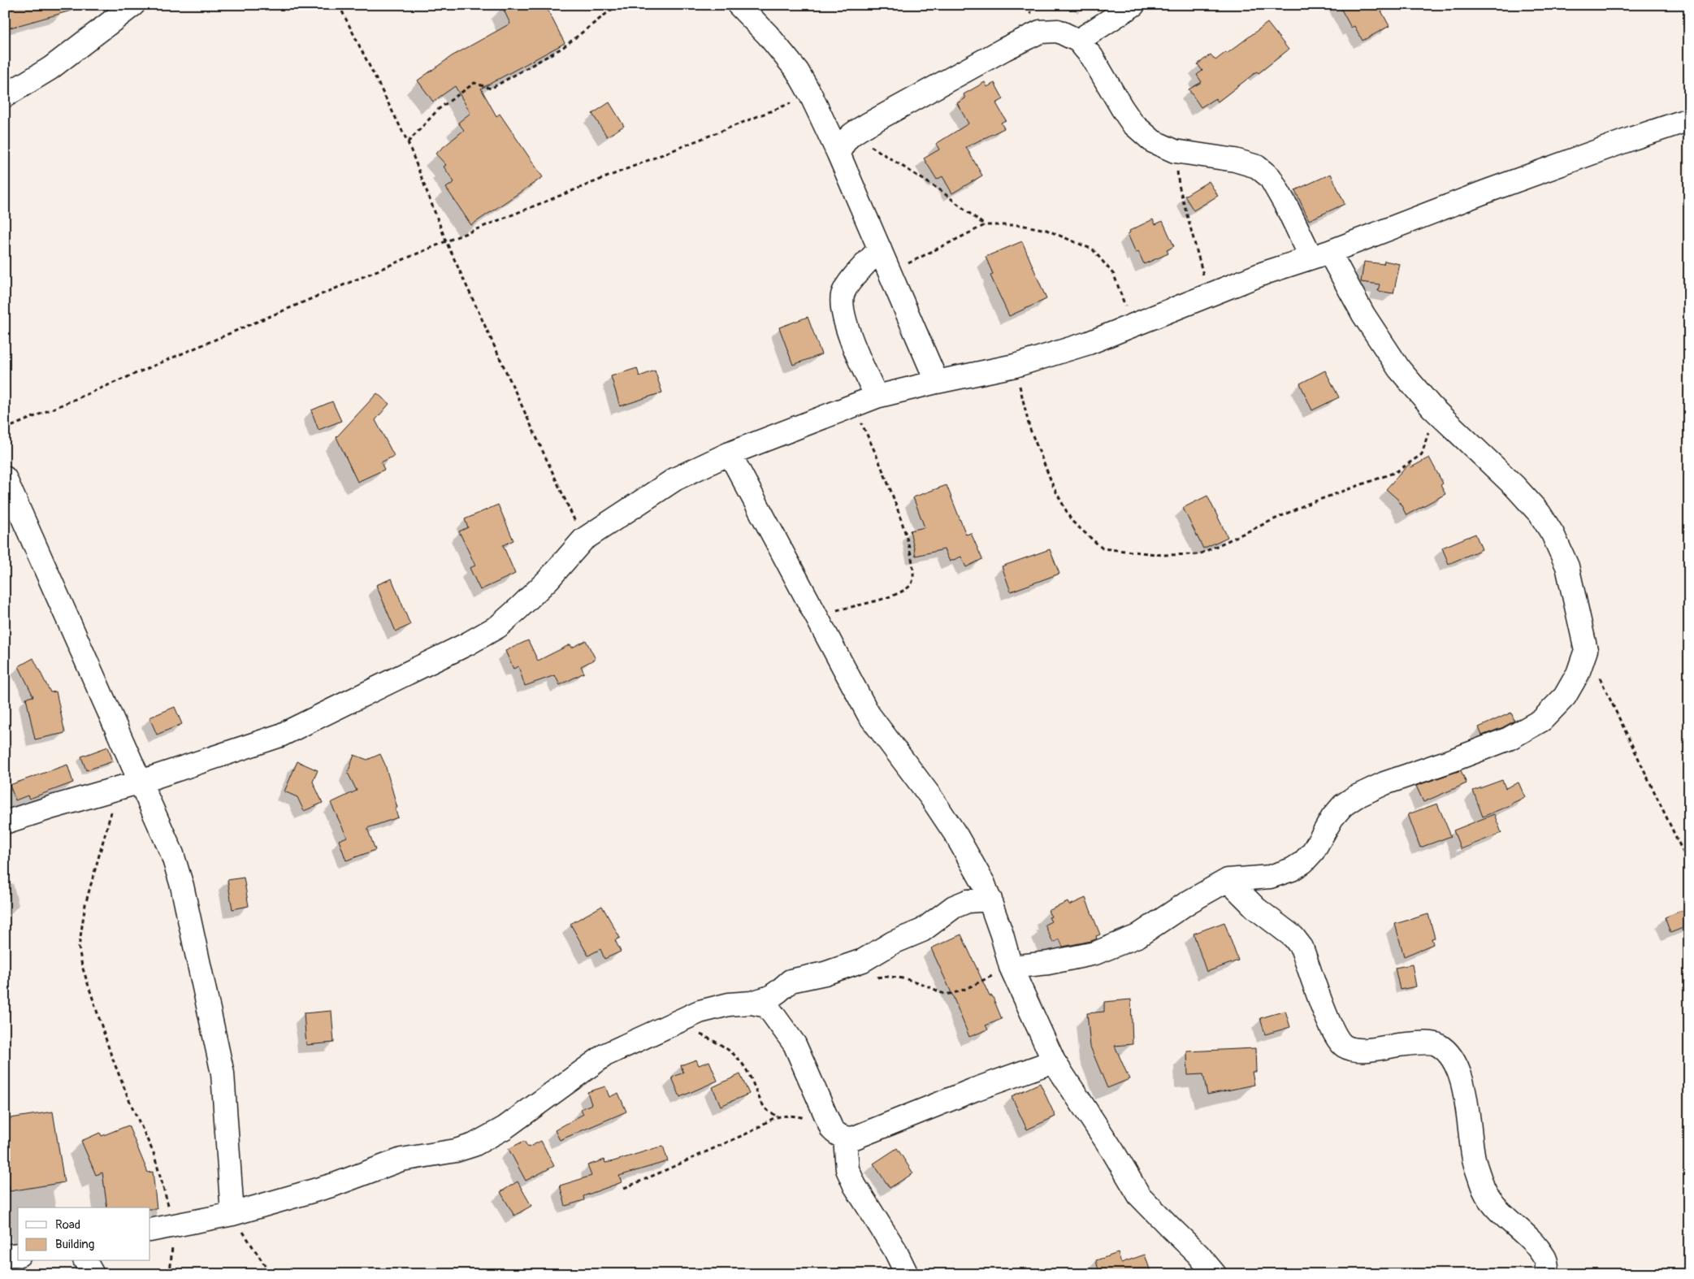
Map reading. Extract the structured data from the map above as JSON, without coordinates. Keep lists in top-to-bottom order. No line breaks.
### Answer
{"legend":["Road","Building"]}
